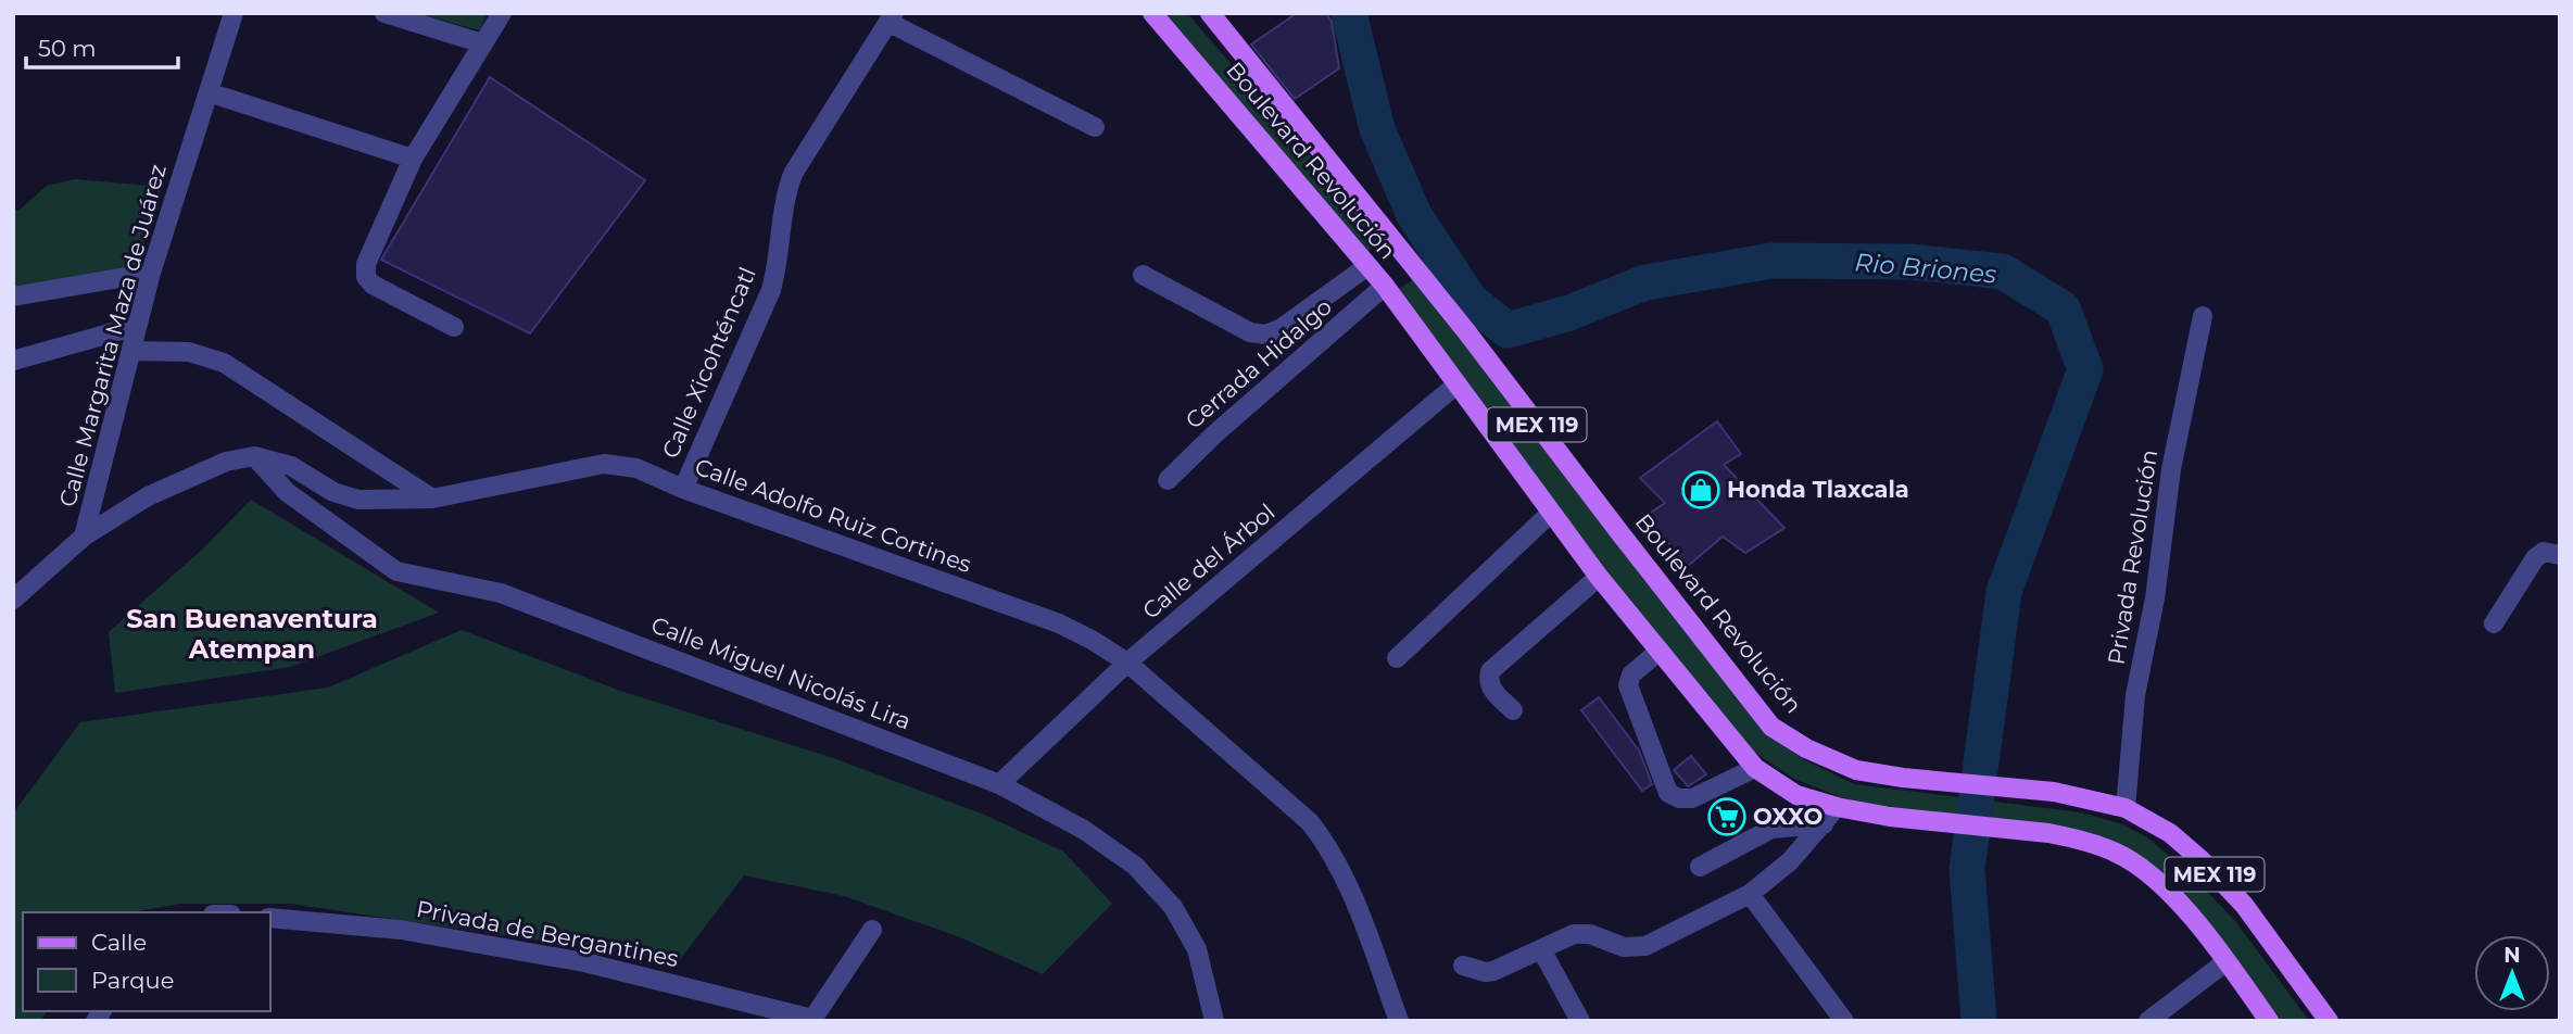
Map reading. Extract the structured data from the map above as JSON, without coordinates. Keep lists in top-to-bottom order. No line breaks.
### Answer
{"streets":{"main road":["Boulevard Revolución","MEX 119"],"street":["Calle Margarita Maza de Juárez","Calle Xicohténcatl","Cerrada Hidalgo","Calle Adolfo Ruiz Cortines","Privada Revolución","Calle del Árbol","Calle Miguel Nicolás Lira","Privada de Bergantines"]},"crossings":[["Boulevard Revolución","Cerrada Hidalgo"],["Boulevard Revolución","Privada Revolución"],["Boulevard Revolución","Calle del Árbol"],["Calle Margarita Maza de Juárez","Calle Adolfo Ruiz Cortines"],["Calle Xicohténcatl","Calle Adolfo Ruiz Cortines"],["Calle Adolfo Ruiz Cortines","Calle del Árbol"],["Calle Adolfo Ruiz Cortines","Calle Miguel Nicolás Lira"],["Calle del Árbol","Calle Miguel Nicolás Lira"]],"districts":["San Buenaventura Atempan"],"water":["Rio Briones"],"places":{"shop":["Honda Tlaxcala"],"supermarket":["OXXO"]},"legend":["Calle","Parque"],"scale_bar":"50 m","north":"top"}
